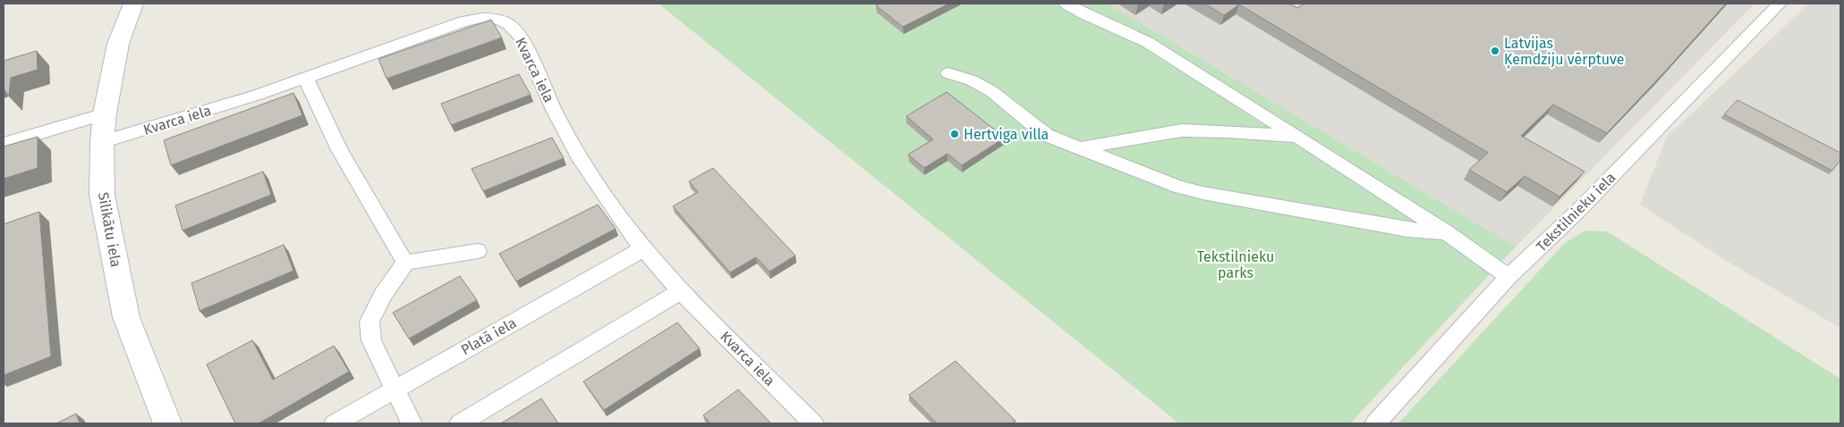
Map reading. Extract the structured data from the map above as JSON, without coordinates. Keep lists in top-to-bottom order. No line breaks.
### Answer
{"streets":{"main road":["Silikātu iela"],"street":["Kvarca iela","Tekstilnieku iela","Platā iela"]},"crossings":[["Kvarca iela","Silikātu iela"],["Kvarca iela","Platā iela"]],"parks":["Tekstilnieku parks"],"places":["Latvijas Ķemdziju vērptuve","Hertviga villa"]}
